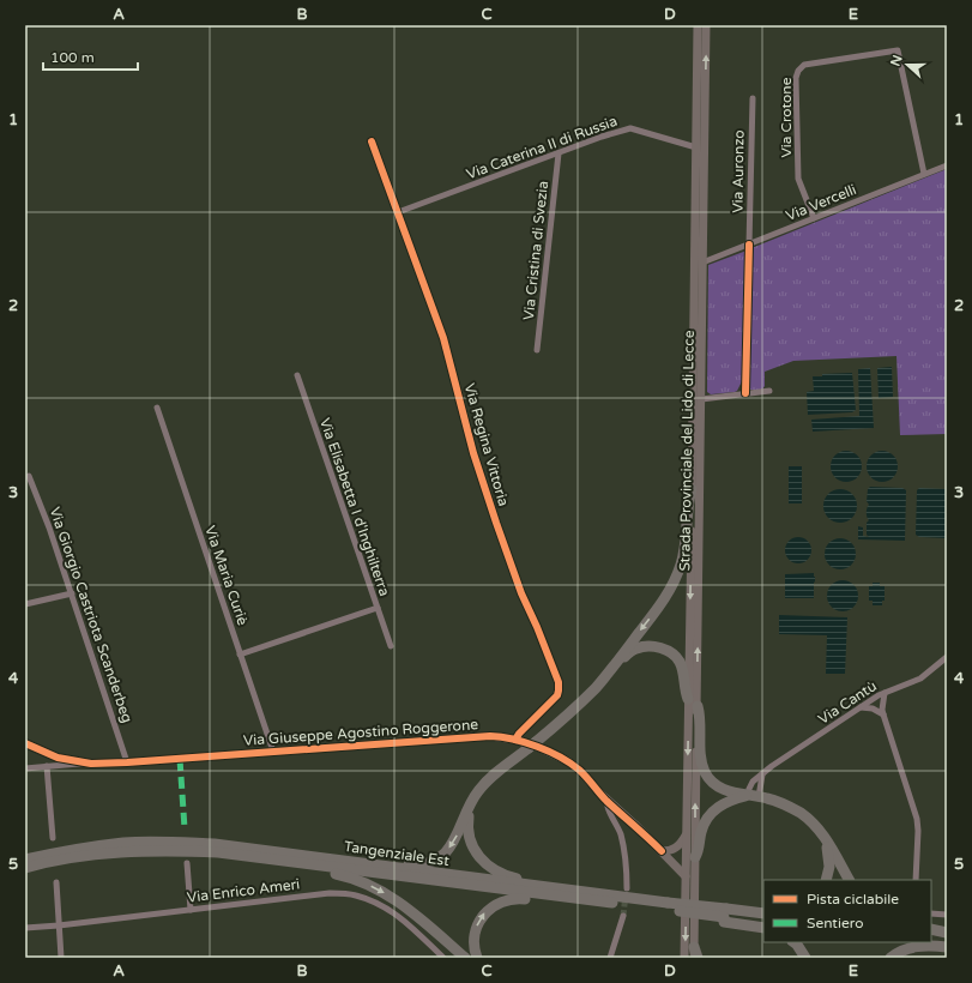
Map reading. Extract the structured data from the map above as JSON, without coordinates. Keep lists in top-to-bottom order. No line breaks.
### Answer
{"streets":{"highway":["Tangenziale Est"],"main road":["Strada Provinciale del Lido di Lecce","Via Giuseppe Agostino Roggerone"],"street":["Via Crotone","Via Caterina II di Russia","Via Auronzo","Via Vercelli","Via Cristina di Svezia","Via Regina Vittoria","Via Elisabetta I d'Inghilterra","Via Maria Curiè","Via Giorgio Castriota Scanderbeg","Via Cantù","Via Enrico Ameri"]},"crossings":[["Via Crotone","Via Vercelli"],["Via Caterina II di Russia","Via Cristina di Svezia"],["Via Caterina II di Russia","Via Regina Vittoria"],["Via Caterina II di Russia","Strada Provinciale del Lido di Lecce"],["Via Auronzo","Via Vercelli"],["Via Vercelli","Strada Provinciale del Lido di Lecce"],["Via Regina Vittoria","Via Giuseppe Agostino Roggerone"],["Strada Provinciale del Lido di Lecce","Via Giuseppe Agostino Roggerone"],["Via Maria Curiè","Via Giuseppe Agostino Roggerone"],["Via Giorgio Castriota Scanderbeg","Via Giuseppe Agostino Roggerone"]],"legend":["Pista ciclabile","Sentiero"],"scale_bar":"100 m","north":"left","grid":{"columns":["A","B","C","D","E"],"rows":["1","2","3","4","5"]}}
